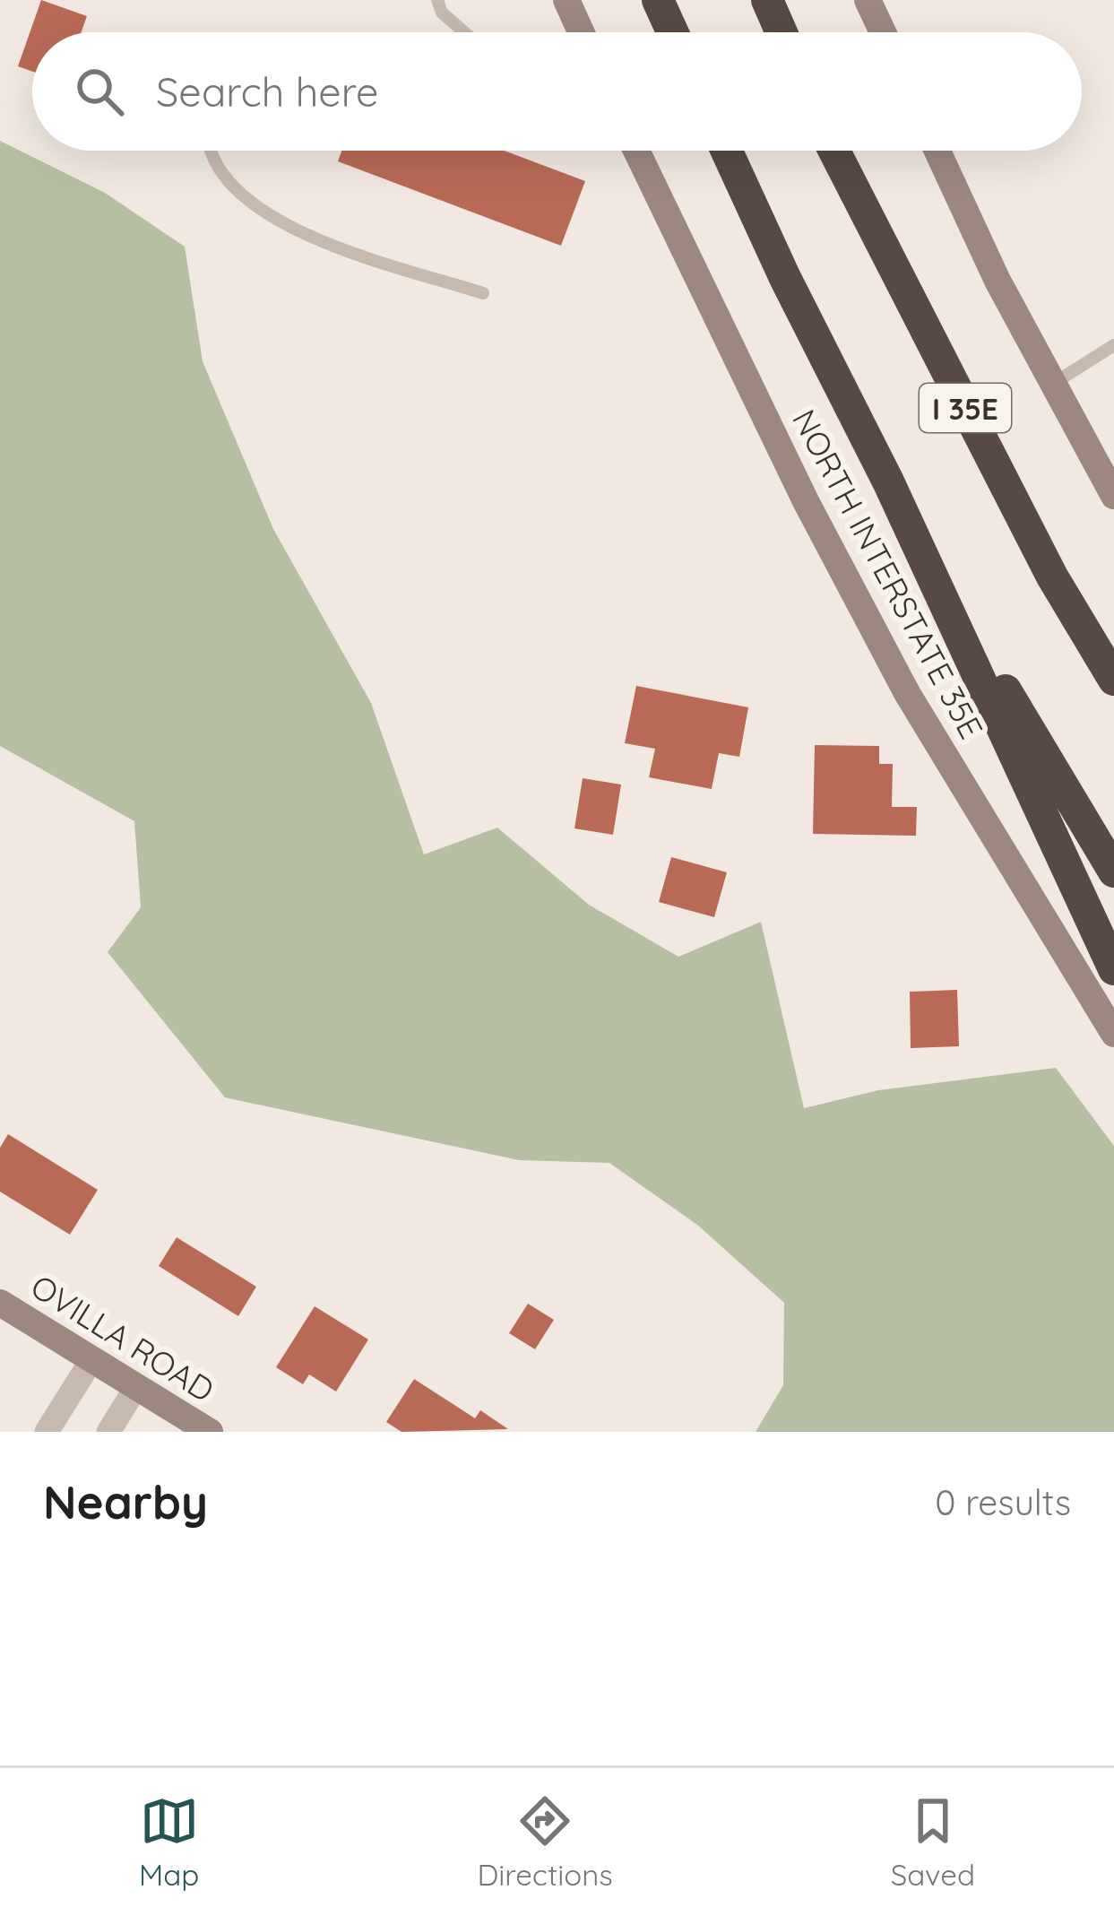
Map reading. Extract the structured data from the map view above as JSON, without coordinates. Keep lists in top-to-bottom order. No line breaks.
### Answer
{"streets":{"highway":["I 35E"],"main road":["NORTH INTERSTATE 35E","OVILLA ROAD"]},"page":{"search":"Search here","heading":["Nearby","0 results"],"nav":["Map","Directions","Saved"]}}
